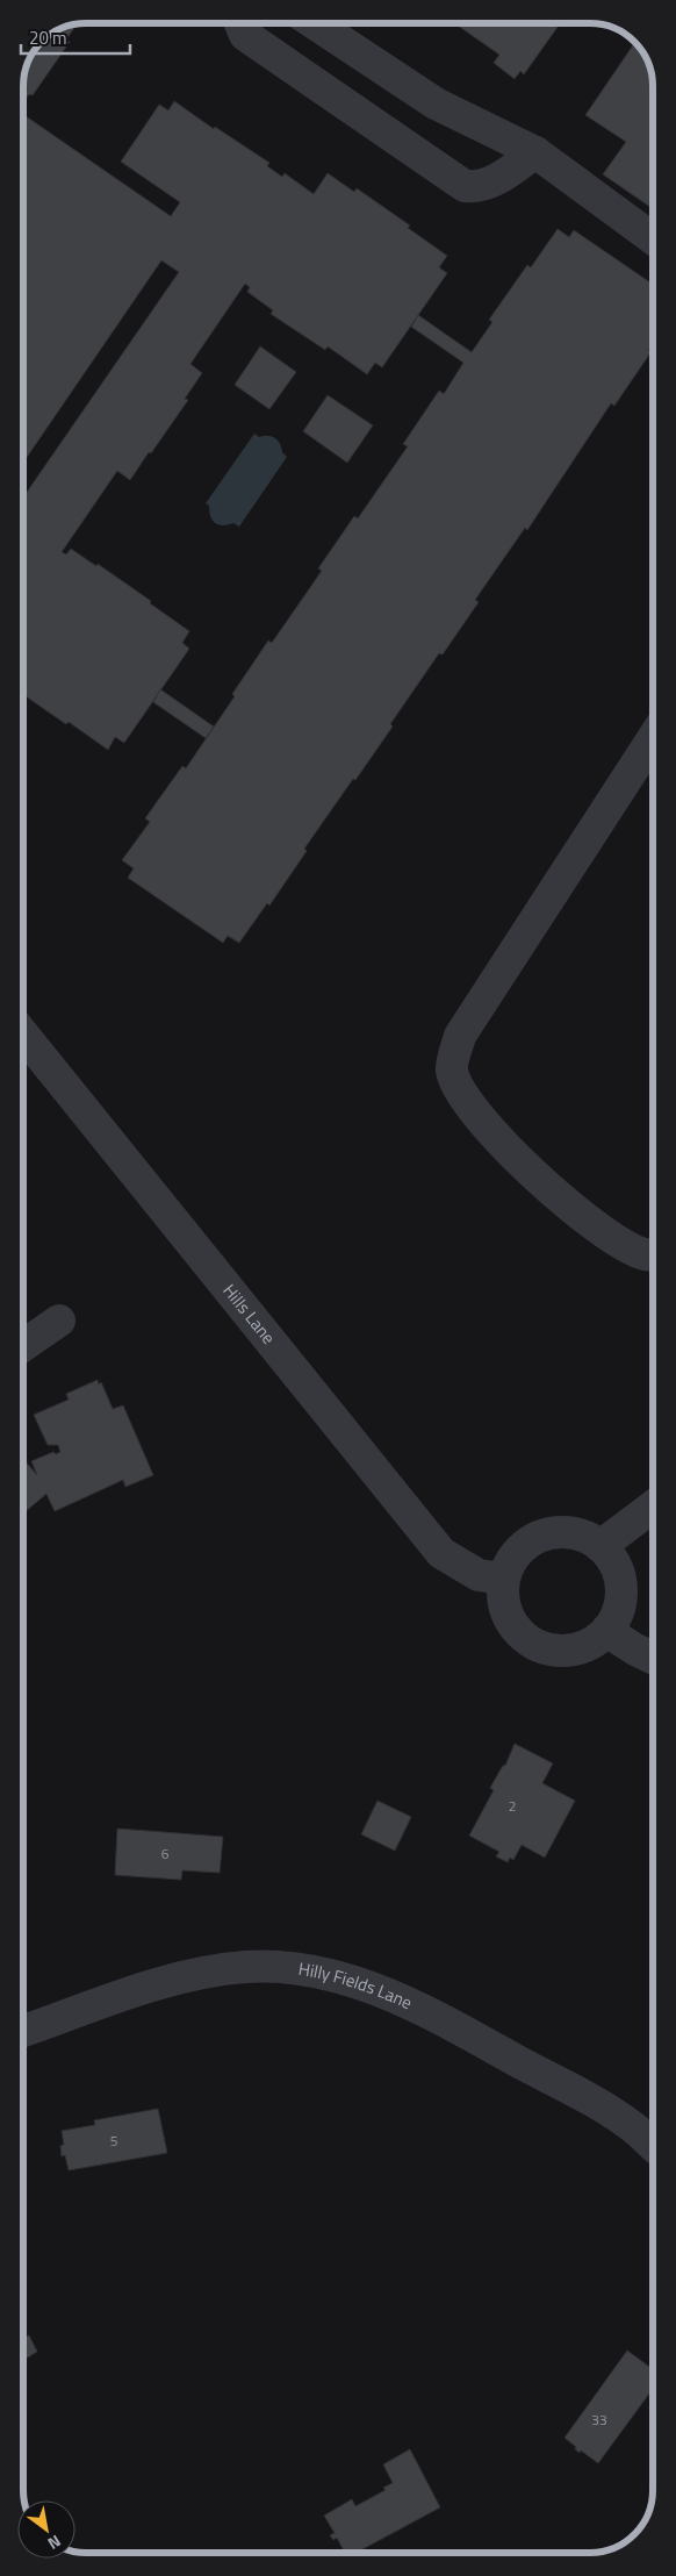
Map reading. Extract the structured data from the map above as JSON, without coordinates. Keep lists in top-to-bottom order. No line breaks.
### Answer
{"streets":{"street":["Hills Lane","Hilly Fields Lane"]},"house_numbers":["2","6","5","33"],"scale_bar":"20 m","north":"bottom right"}
